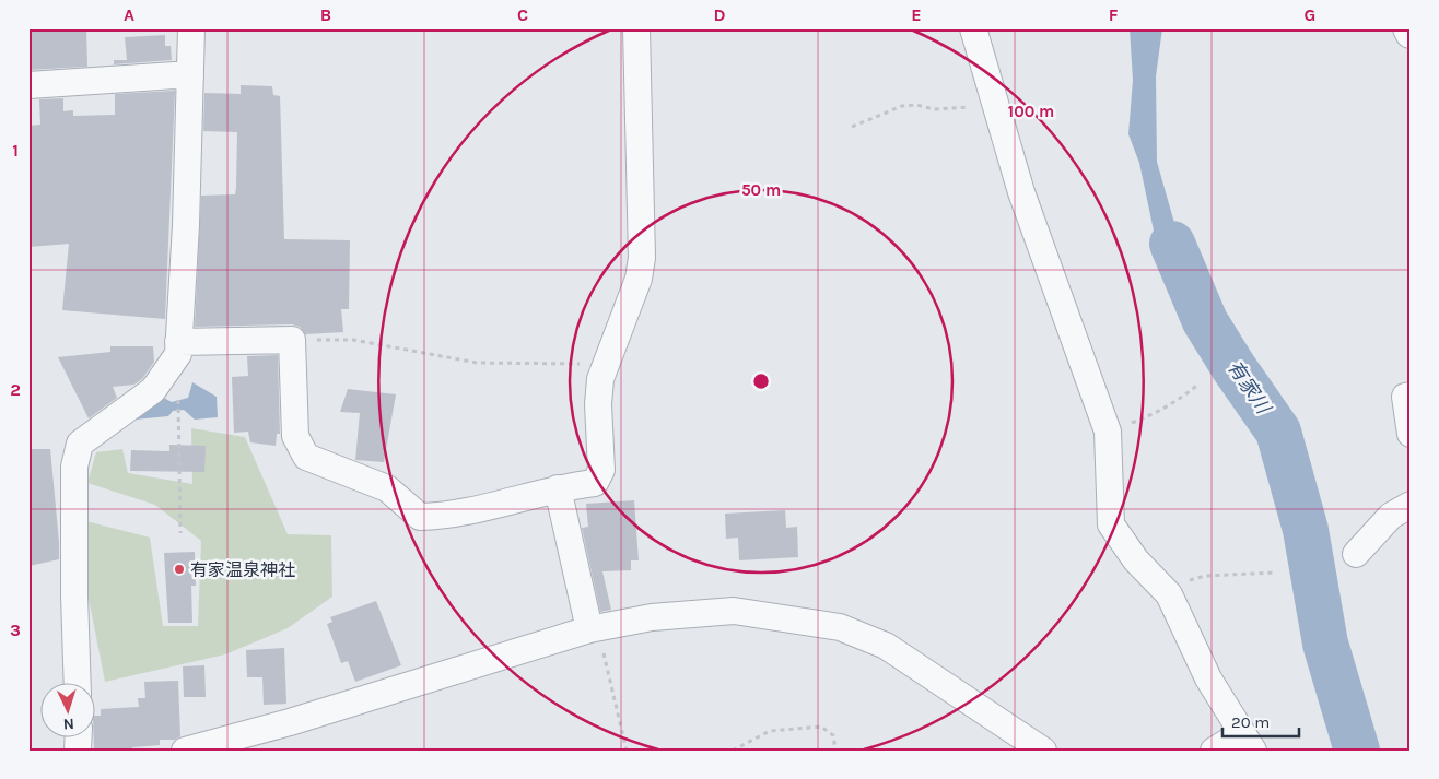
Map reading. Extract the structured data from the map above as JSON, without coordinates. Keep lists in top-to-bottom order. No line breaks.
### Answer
{"water":["有家川"],"places":["有家温泉神社"],"scale_bar":"20 m","north":"bottom","grid":{"columns":["A","B","C","D","E","F","G"],"rows":["1","2","3"]},"rings":["100 m","50 m"]}
